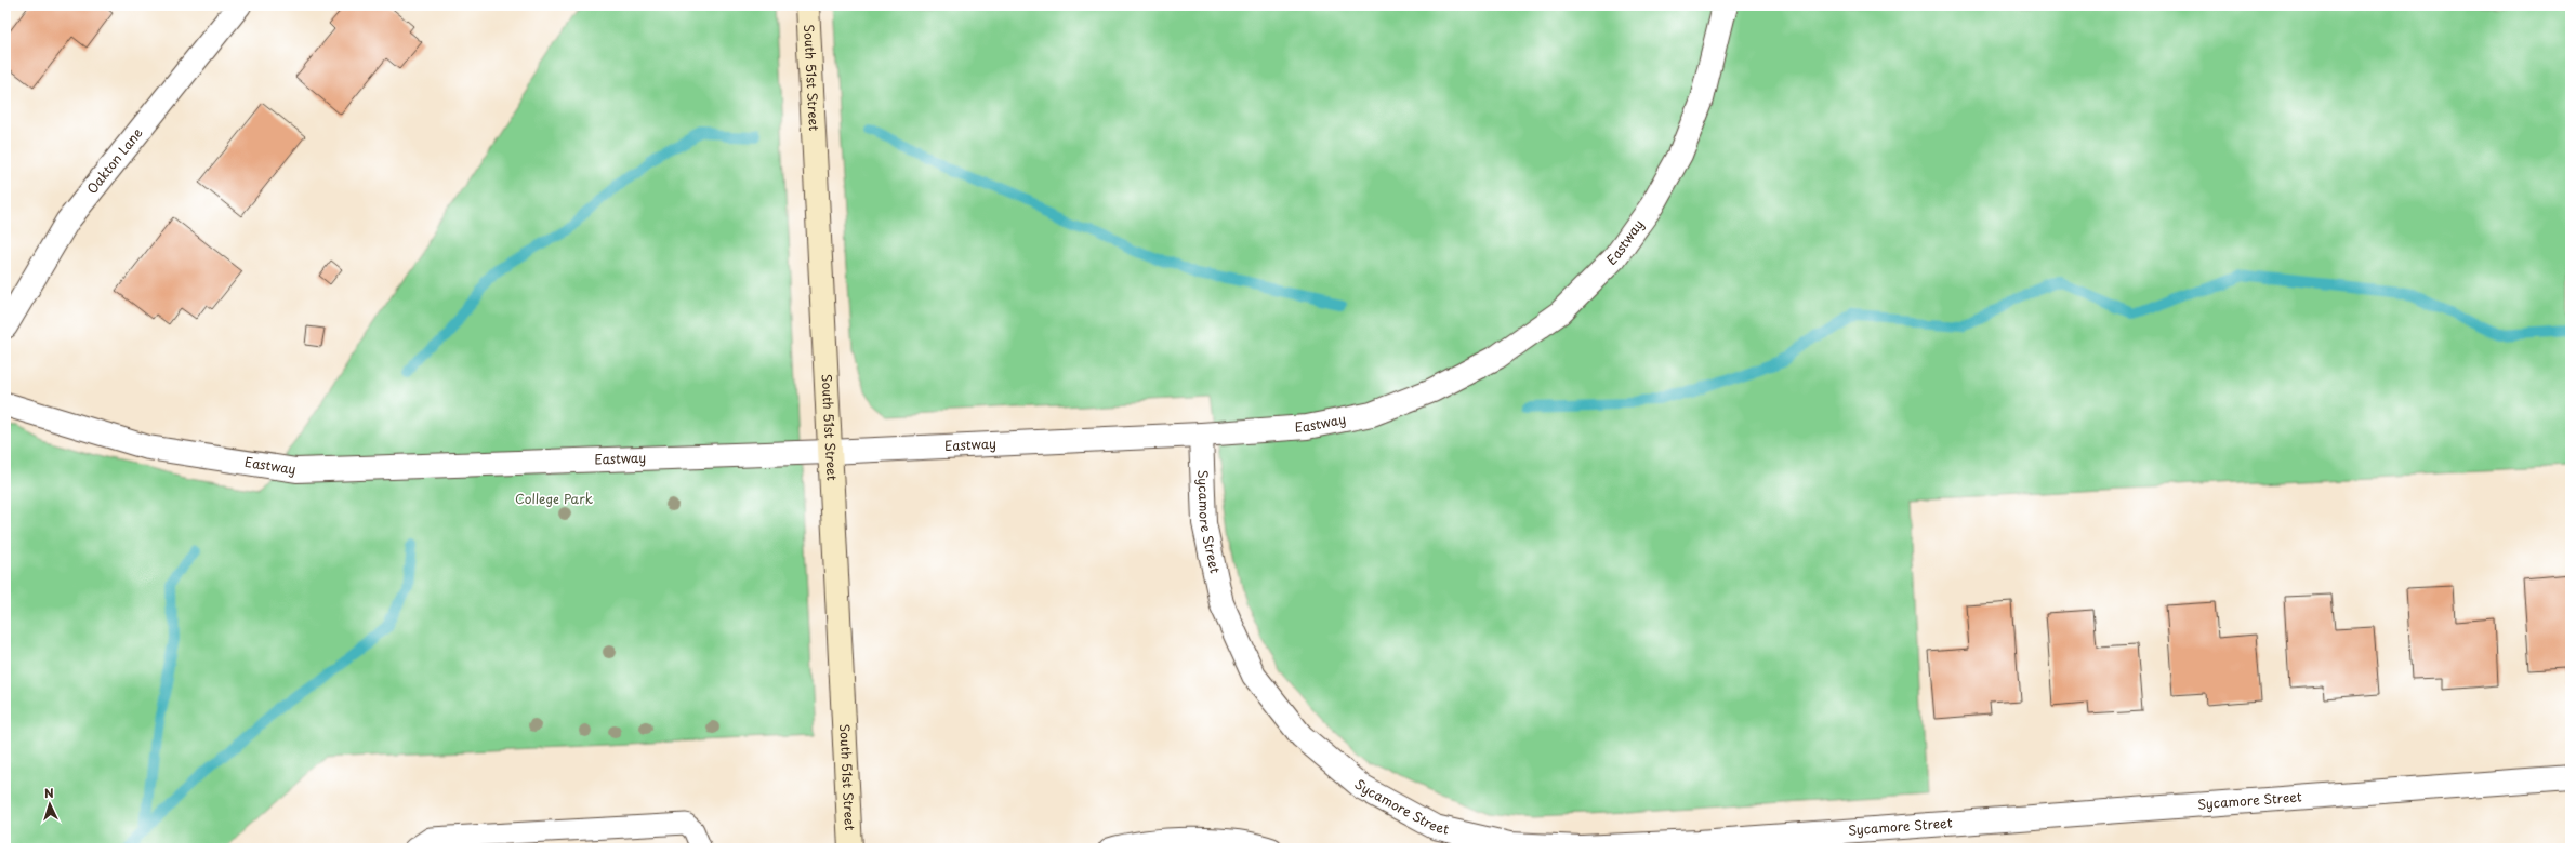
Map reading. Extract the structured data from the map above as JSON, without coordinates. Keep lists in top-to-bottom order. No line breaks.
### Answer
{"streets":{"street":["South 51st Street","Oakton Lane","Eastway","Sycamore Street"]},"crossings":[["South 51st Street","Eastway"],["Eastway","Sycamore Street"]],"parks":["College Park"],"north":"top"}
